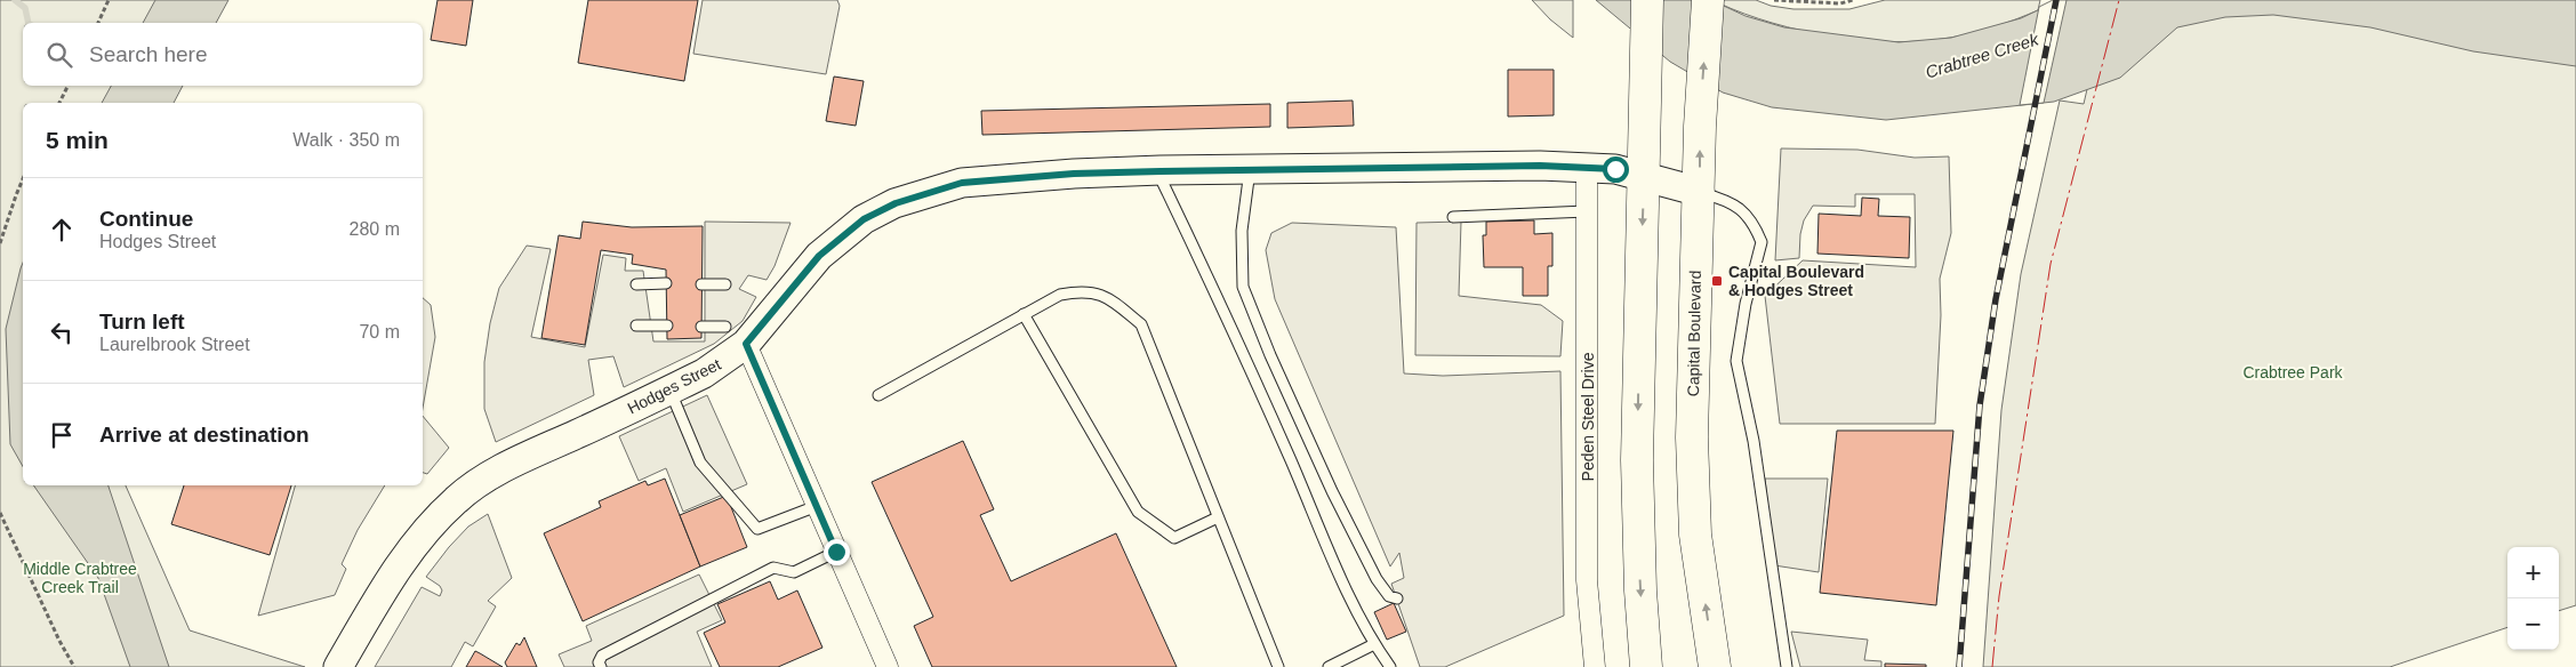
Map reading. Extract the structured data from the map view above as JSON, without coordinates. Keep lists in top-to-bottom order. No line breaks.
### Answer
{"streets":{"main road":["Capital Boulevard"],"street":["Hodges Street","Peden Steel Drive"]},"crossings":[["Capital Boulevard","Hodges Street"],["Hodges Street","Peden Steel Drive"]],"water":["Crabtree Creek"],"parks":["Crabtree Park","Middle Crabtree Creek Trail"],"places":{"transit":["Capital Boulevard & Hodges Street"]},"page":{"search":"Search here","heading":["5 min","Walk · 350 m"],"list":[["Continue","Hodges Street","280 m"],["Turn left","Laurelbrook Street","70 m"],"Arrive at destination"],"map_buttons":["+","−"]}}
